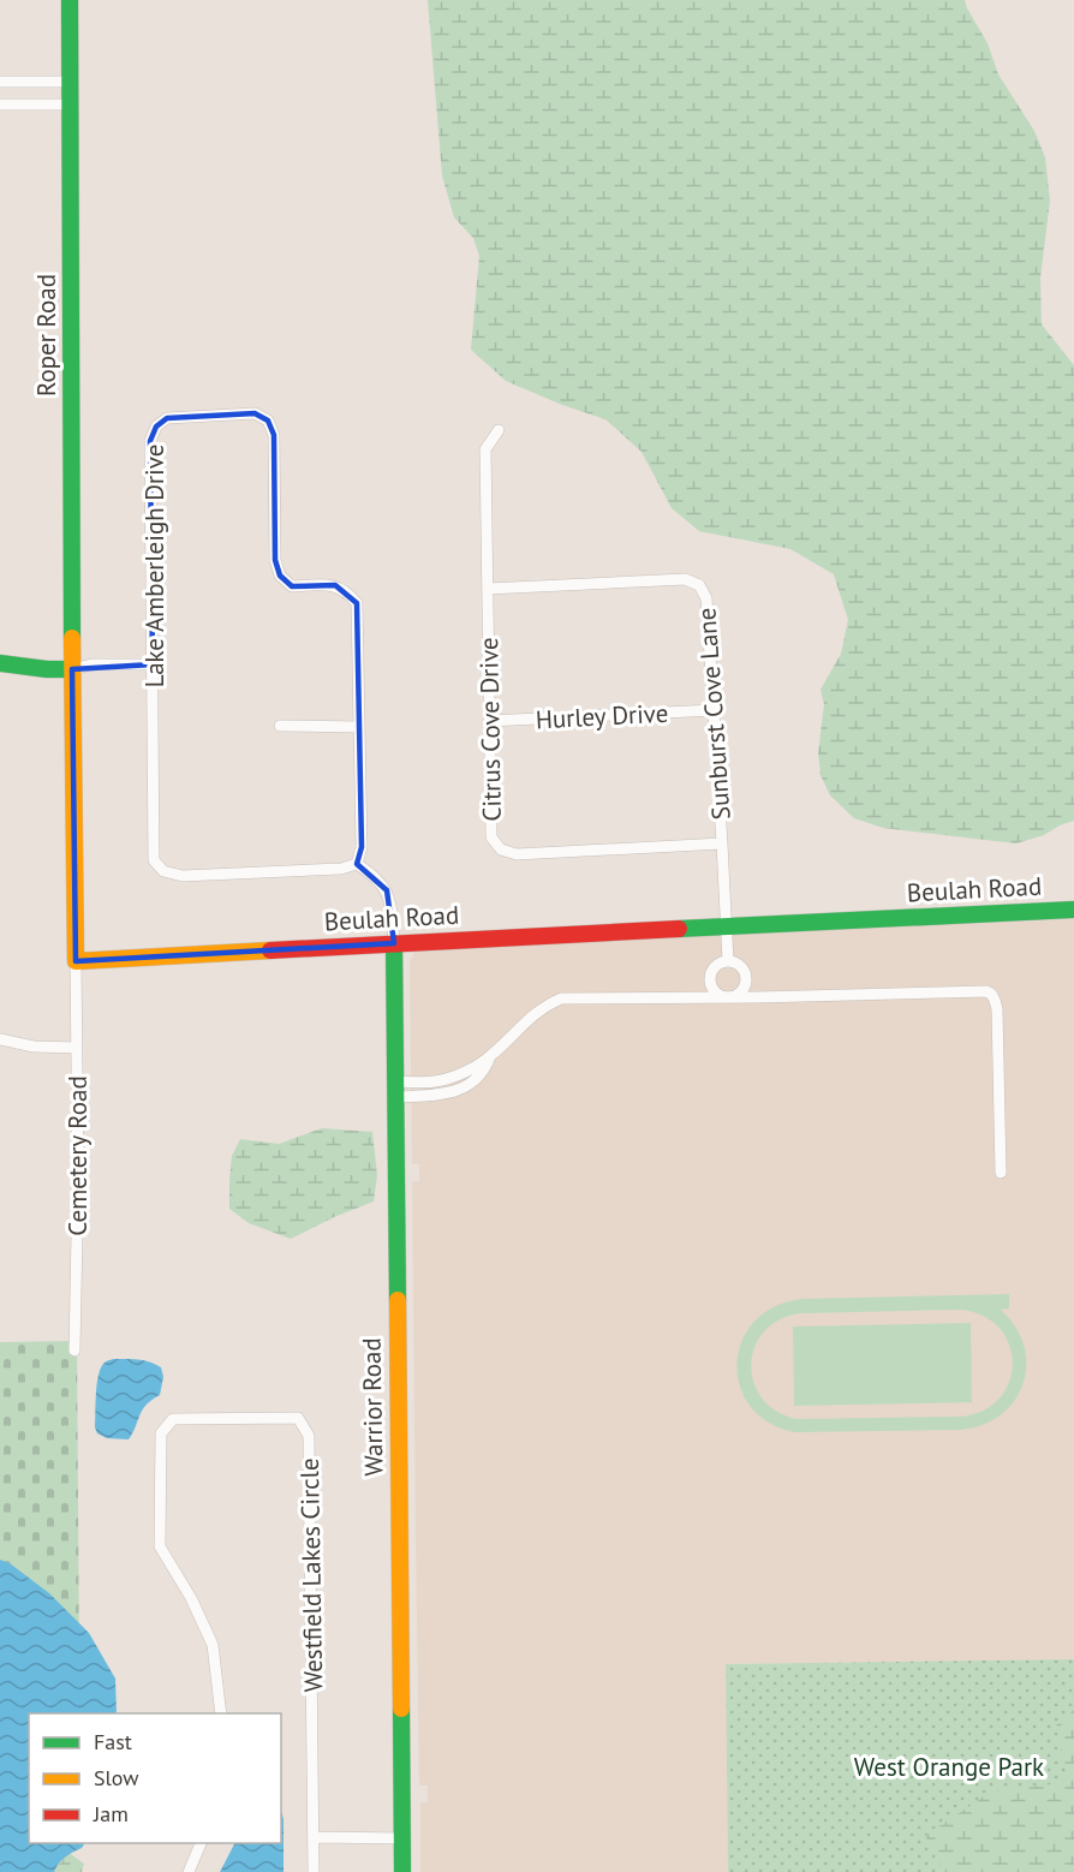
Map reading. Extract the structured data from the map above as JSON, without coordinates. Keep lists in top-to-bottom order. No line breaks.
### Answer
{"streets":{"street":["Roper Road","Lake Amberleigh Drive","Sunburst Cove Lane","Hurley Drive","Citrus Cove Drive","Beulah Road","Cemetery Road","Warrior Road","Westfield Lakes Circle"]},"crossings":[["Sunburst Cove Lane","Hurley Drive"],["Sunburst Cove Lane","Citrus Cove Drive"],["Sunburst Cove Lane","Beulah Road"],["Hurley Drive","Citrus Cove Drive"],["Beulah Road","Cemetery Road"],["Beulah Road","Warrior Road"]],"parks":["West Orange Park"],"legend":["Fast","Slow","Jam"]}
